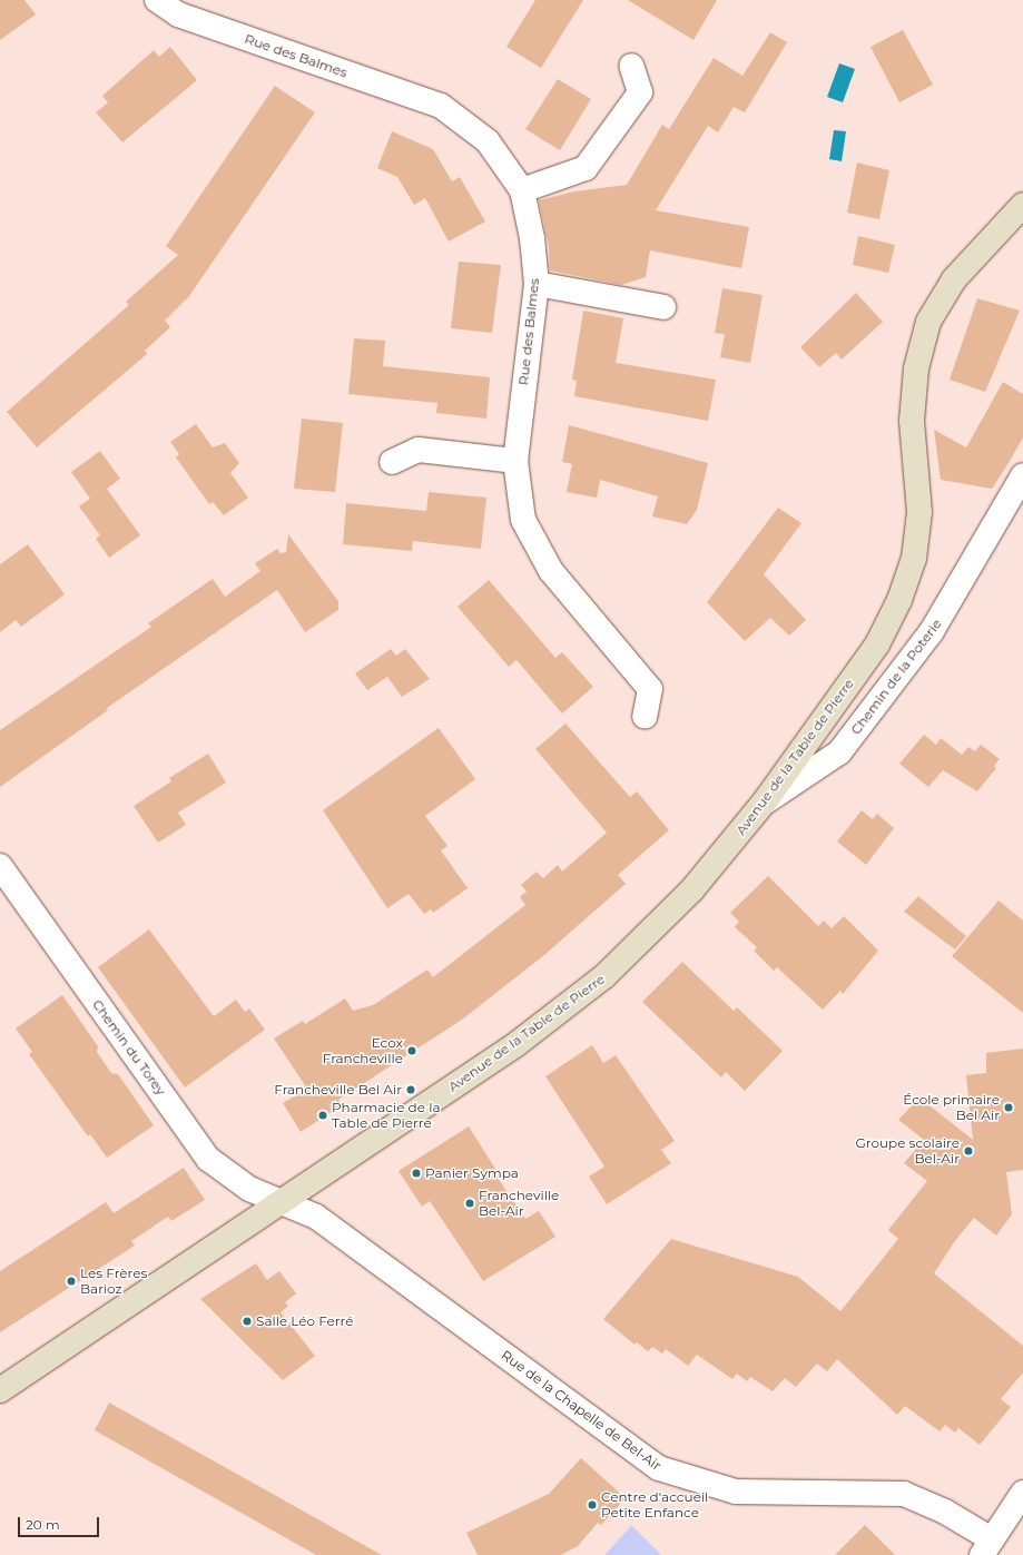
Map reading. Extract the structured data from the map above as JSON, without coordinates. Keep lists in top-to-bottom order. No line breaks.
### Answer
{"streets":{"main road":["Avenue de la Table de Pierre"],"street":["Rue des Balmes","Chemin de la Poterie","Chemin du Torey","Rue de la Chapelle de Bel-Air"]},"crossings":[["Chemin de la Poterie","Avenue de la Table de Pierre"],["Avenue de la Table de Pierre","Chemin du Torey"],["Avenue de la Table de Pierre","Rue de la Chapelle de Bel-Air"],["Chemin du Torey","Rue de la Chapelle de Bel-Air"]],"places":["Ecox Francheville","Francheville Bel Air","École primaire Bel Air","Pharmacie de la Table de Pierre","Groupe scolaire Bel-Air","Panier Sympa","Francheville Bel-Air","Les Frères Barioz","Salle Léo Ferré","Centre d'accueil Petite Enfance"],"scale_bar":"20 m"}
